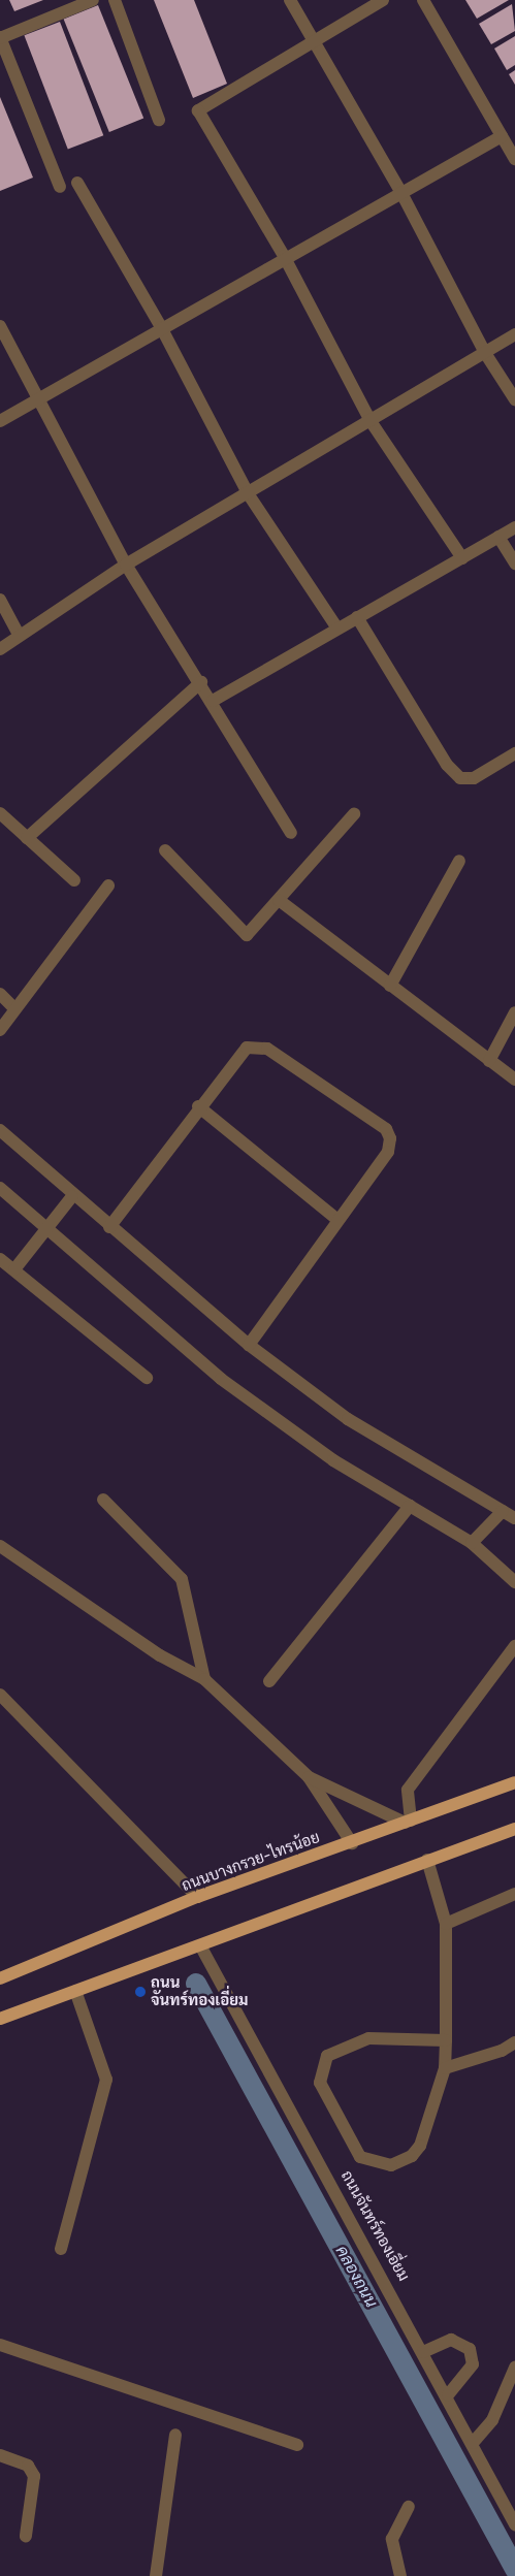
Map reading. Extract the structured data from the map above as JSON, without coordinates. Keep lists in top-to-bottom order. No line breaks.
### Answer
{"streets":{"main road":["ถนนบางกรวย-ไทรน้อย"],"street":["ถนนจันทร์ทองเอี่ยม"]},"water":["คลองถนน"],"places":["ถนน จันทร์ทองเอี่ยม"]}
